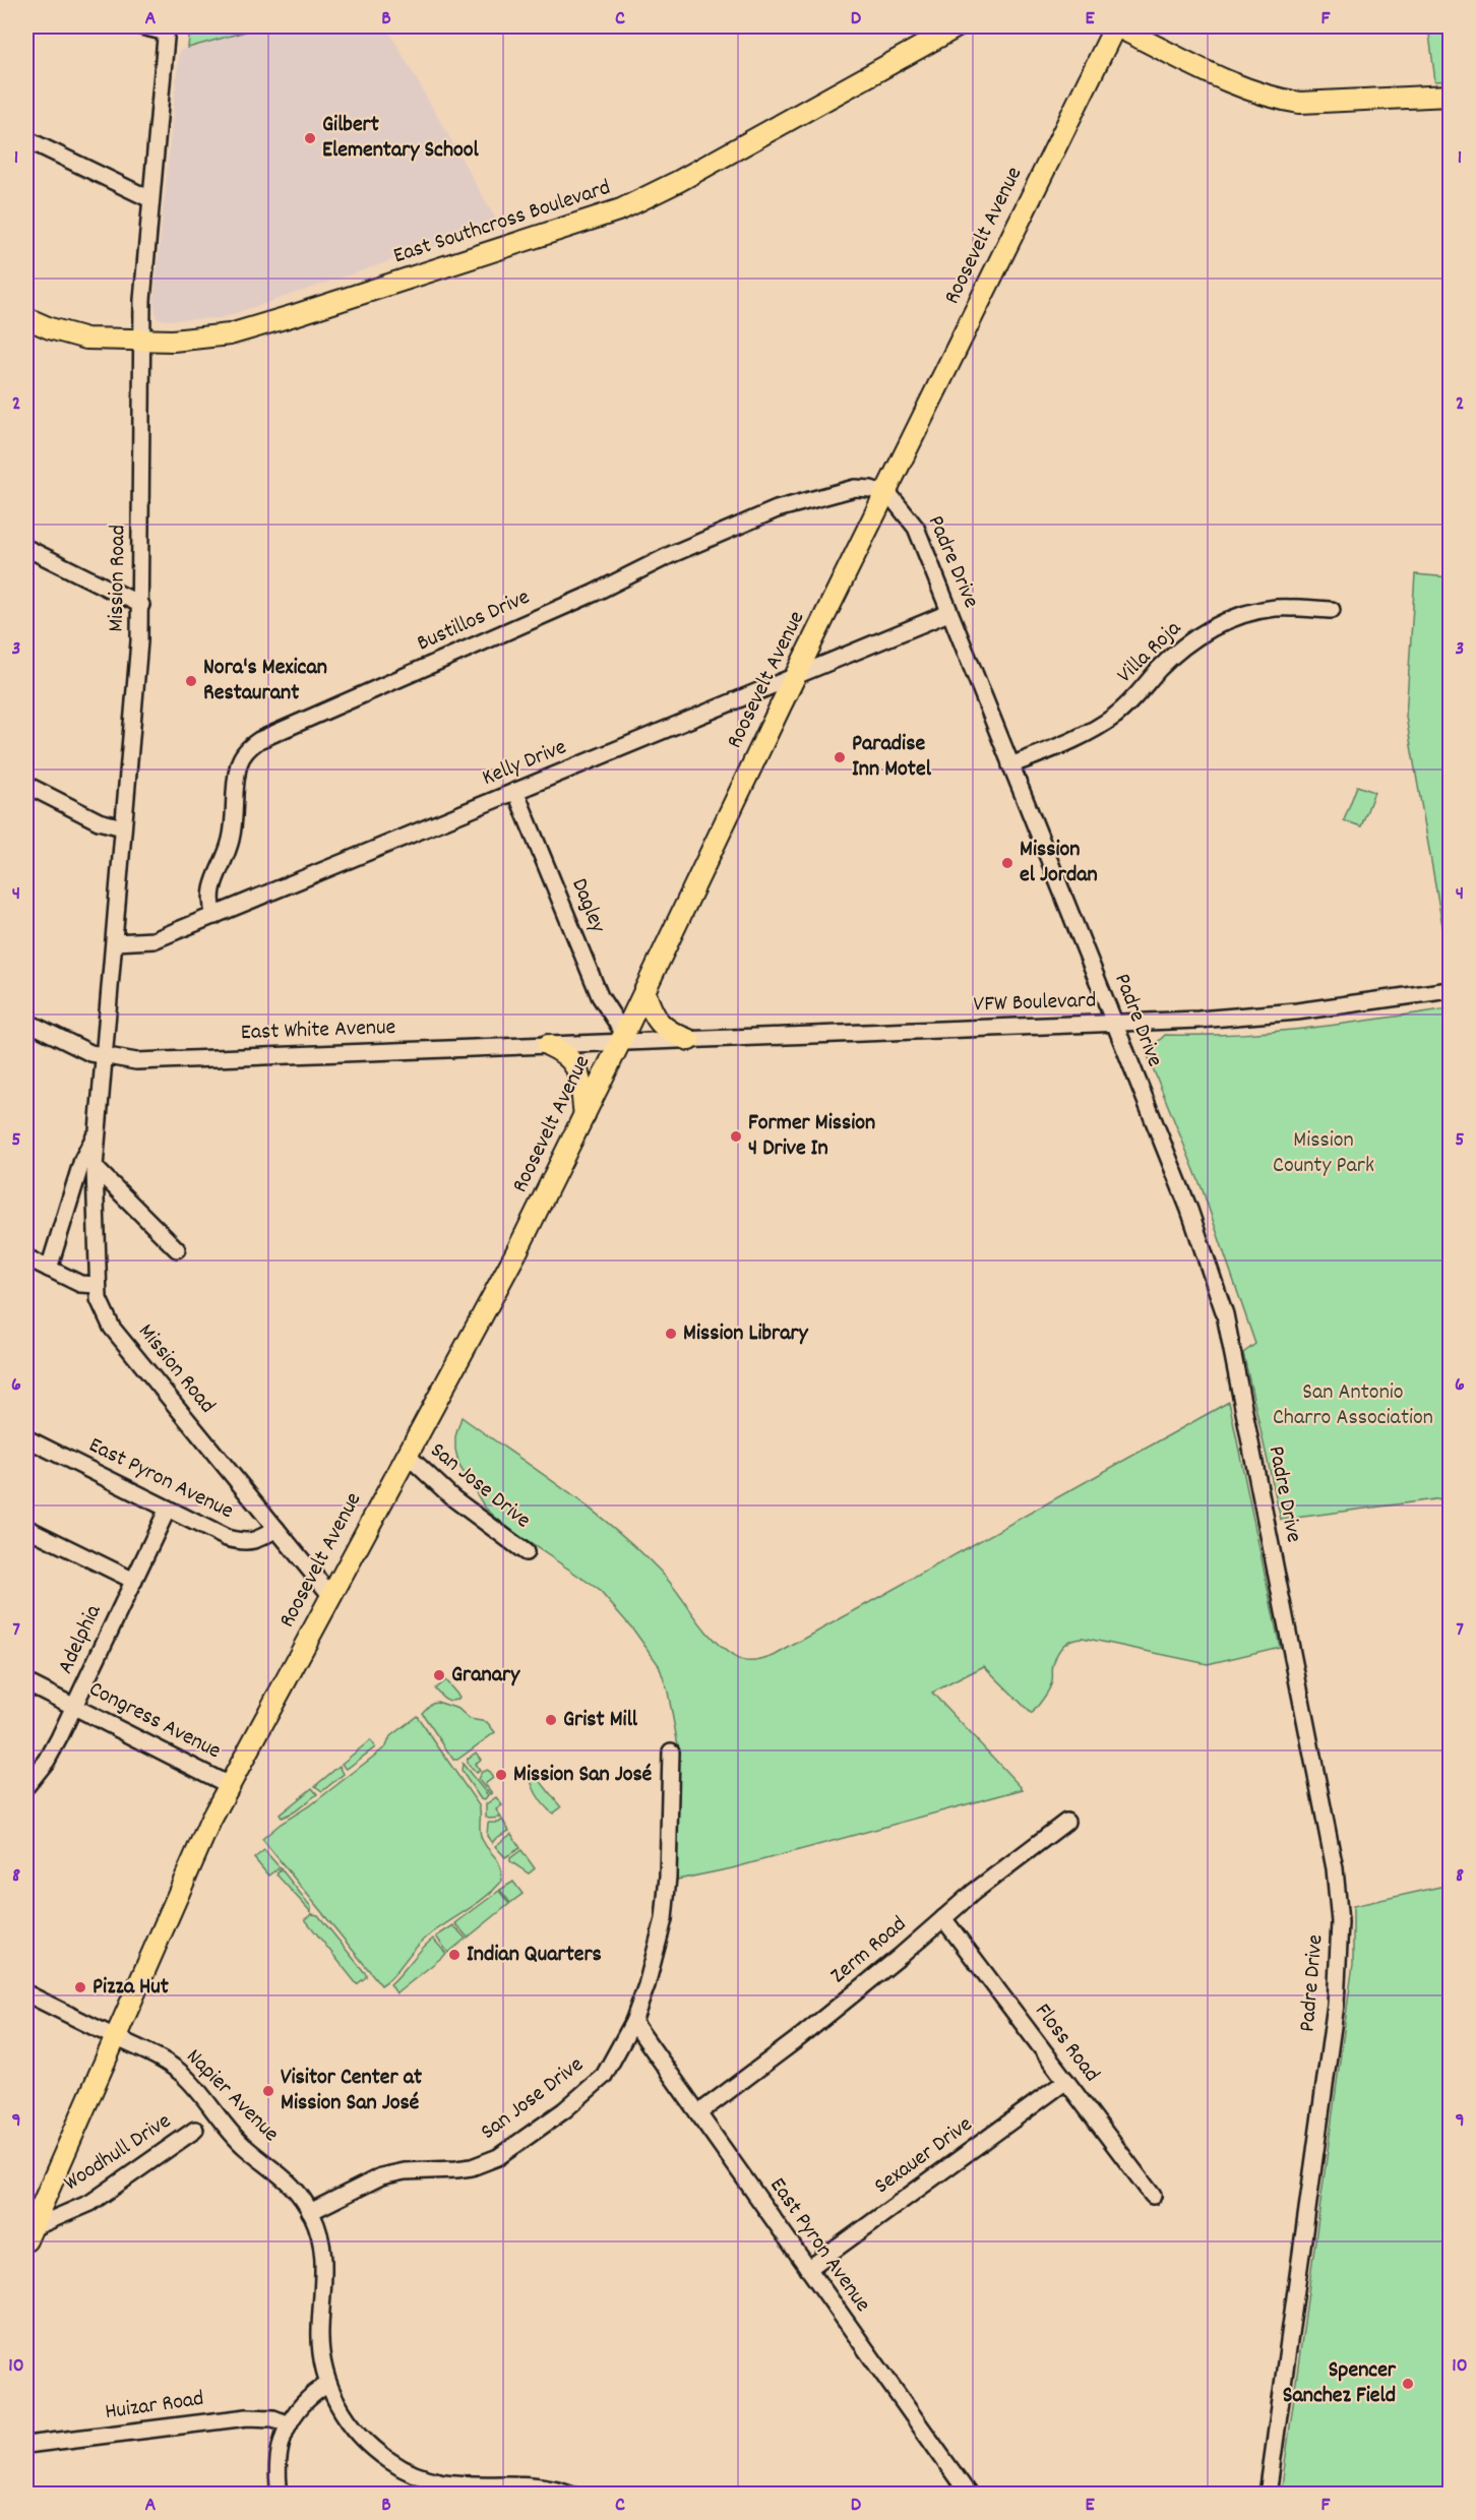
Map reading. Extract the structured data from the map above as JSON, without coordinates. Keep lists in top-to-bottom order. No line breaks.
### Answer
{"streets":{"main road":["East Southcross Boulevard","Roosevelt Avenue"],"street":["Padre Drive","Mission Road","Bustillos Drive","Villa Roja","Kelly Drive","Dagley","VFW Boulevard","East White Avenue","East Pyron Avenue","San Jose Drive","Adelphia","Congress Avenue","Zerm Road","Floss Road","Napier Avenue","Woodhull Drive","Sexauer Drive","Huizar Road"]},"crossings":[["East Southcross Boulevard","Mission Road"],["Roosevelt Avenue","Padre Drive"],["Roosevelt Avenue","Mission Road"],["Roosevelt Avenue","Bustillos Drive"],["Roosevelt Avenue","Kelly Drive"],["Roosevelt Avenue","Dagley"],["Roosevelt Avenue","VFW Boulevard"],["Roosevelt Avenue","East White Avenue"],["Roosevelt Avenue","San Jose Drive"],["Roosevelt Avenue","Congress Avenue"],["Roosevelt Avenue","Napier Avenue"],["Roosevelt Avenue","Woodhull Drive"],["Padre Drive","Bustillos Drive"],["Padre Drive","Villa Roja"],["Padre Drive","Kelly Drive"],["Padre Drive","VFW Boulevard"],["Mission Road","Kelly Drive"],["Mission Road","East White Avenue"],["Mission Road","East Pyron Avenue"],["Bustillos Drive","Kelly Drive"],["Kelly Drive","Dagley"],["Dagley","VFW Boulevard"],["Dagley","East White Avenue"],["VFW Boulevard","East White Avenue"],["East Pyron Avenue","San Jose Drive"],["East Pyron Avenue","Adelphia"],["East Pyron Avenue","Zerm Road"],["East Pyron Avenue","Sexauer Drive"],["San Jose Drive","Napier Avenue"],["Adelphia","Congress Avenue"],["Zerm Road","Floss Road"],["Floss Road","Sexauer Drive"]],"parks":["Mission County Park","San Antonio Charro Association"],"places":["Gilbert Elementary School","Nora's Mexican Restaurant","Paradise Inn Motel","Mission el Jordan","Former Mission 4 Drive In","Mission Library","Granary","Grist Mill","Mission San José","Indian Quarters","Pizza Hut","Visitor Center at Mission San José","Spencer Sanchez Field"],"grid":{"columns":["A","B","C","D","E","F"],"rows":["1","2","3","4","5","6","7","8","9","10"]}}
